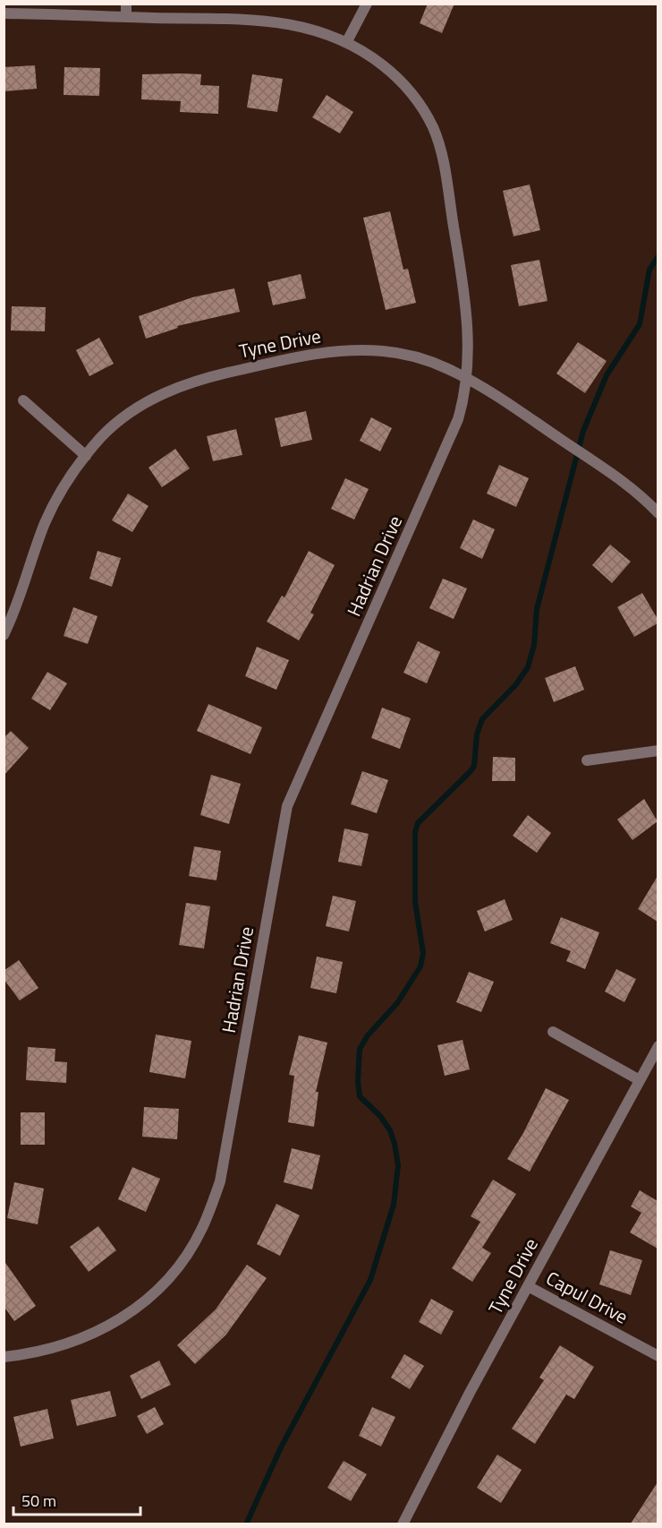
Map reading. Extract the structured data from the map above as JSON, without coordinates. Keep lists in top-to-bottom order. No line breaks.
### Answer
{"streets":{"street":["Tyne Drive","Hadrian Drive","Capul Drive"]},"crossings":[["Tyne Drive","Hadrian Drive"],["Tyne Drive","Capul Drive"]],"scale_bar":"50 m"}
